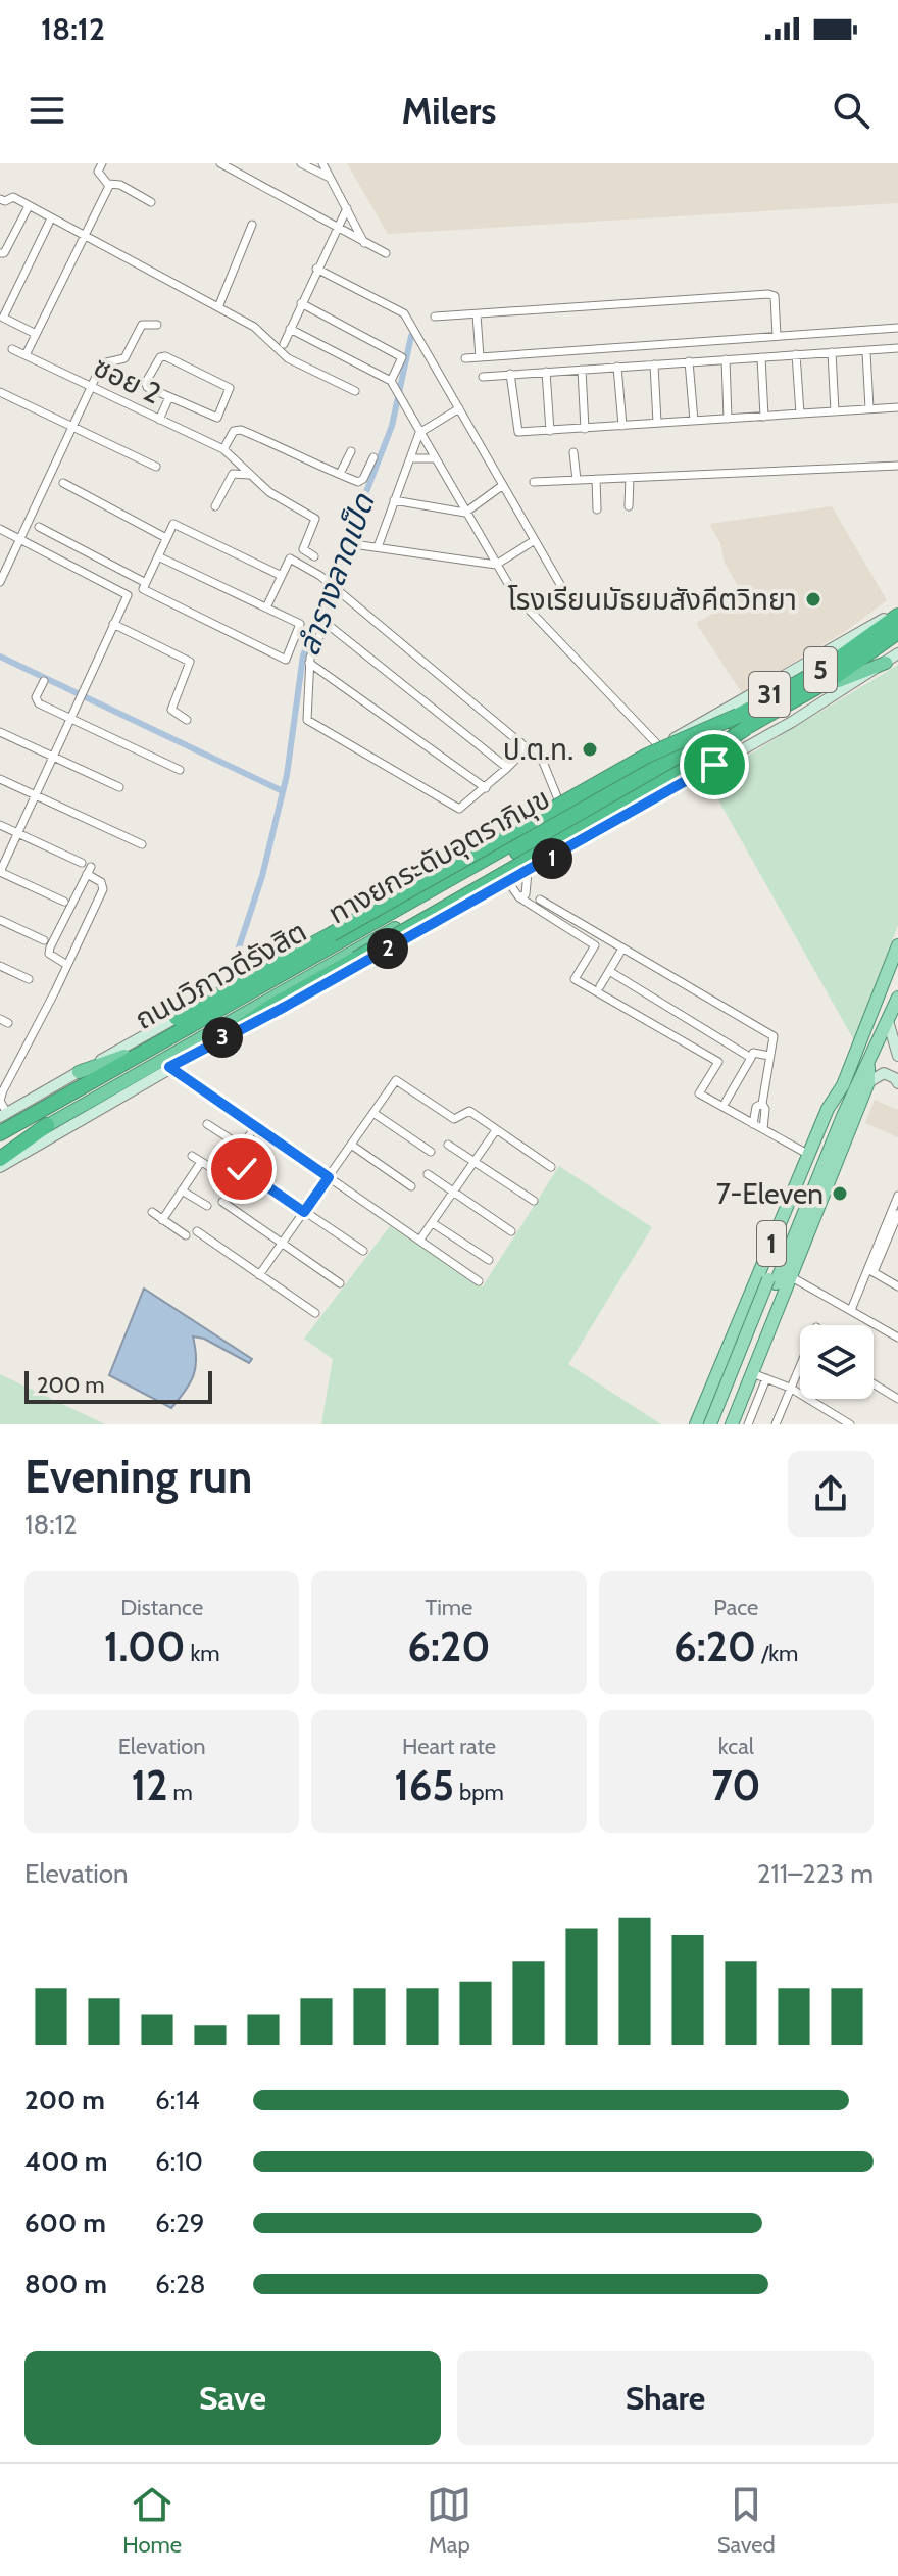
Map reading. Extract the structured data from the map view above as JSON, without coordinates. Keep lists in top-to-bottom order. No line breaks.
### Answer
{"streets":{"highway":["5","31","ทางยกระดับอุตราภิมุข","ถนนวิภาวดีรังสิต"],"main road":["1"],"street":["ซอย 2"]},"crossings":[["5","ทางยกระดับอุตราภิมุข"],["5","ถนนวิภาวดีรังสิต"],["ทางยกระดับอุตราภิมุข","ถนนวิภาวดีรังสิต"]],"water":["ลำรางลาดเป็ด"],"places":["โรงเรียนมัธยมสังคีตวิทยา","ป.ต.ท.","7-Eleven"],"scale_bar":"200 m","page":{"status":"18:12","header":"Milers","pins":["1","2","3"],"scale":"200 m","heading":["Evening run","18:12"],"stats":[["Distance","1.00 km"],["Time","6:20"],["Pace","6:20 /km"],["Elevation","12 m"],["Heart rate","165 bpm"],["kcal","70"]],"chart":["Elevation","211–223 m"],"list":[{"name":"200 m","note":"6:14"},{"name":"400 m","note":"6:10"},{"name":"600 m","note":"6:29"},{"name":"800 m","note":"6:28"}],"buttons":["Save","Share"],"tabs":["Home","Map","Saved"]}}
